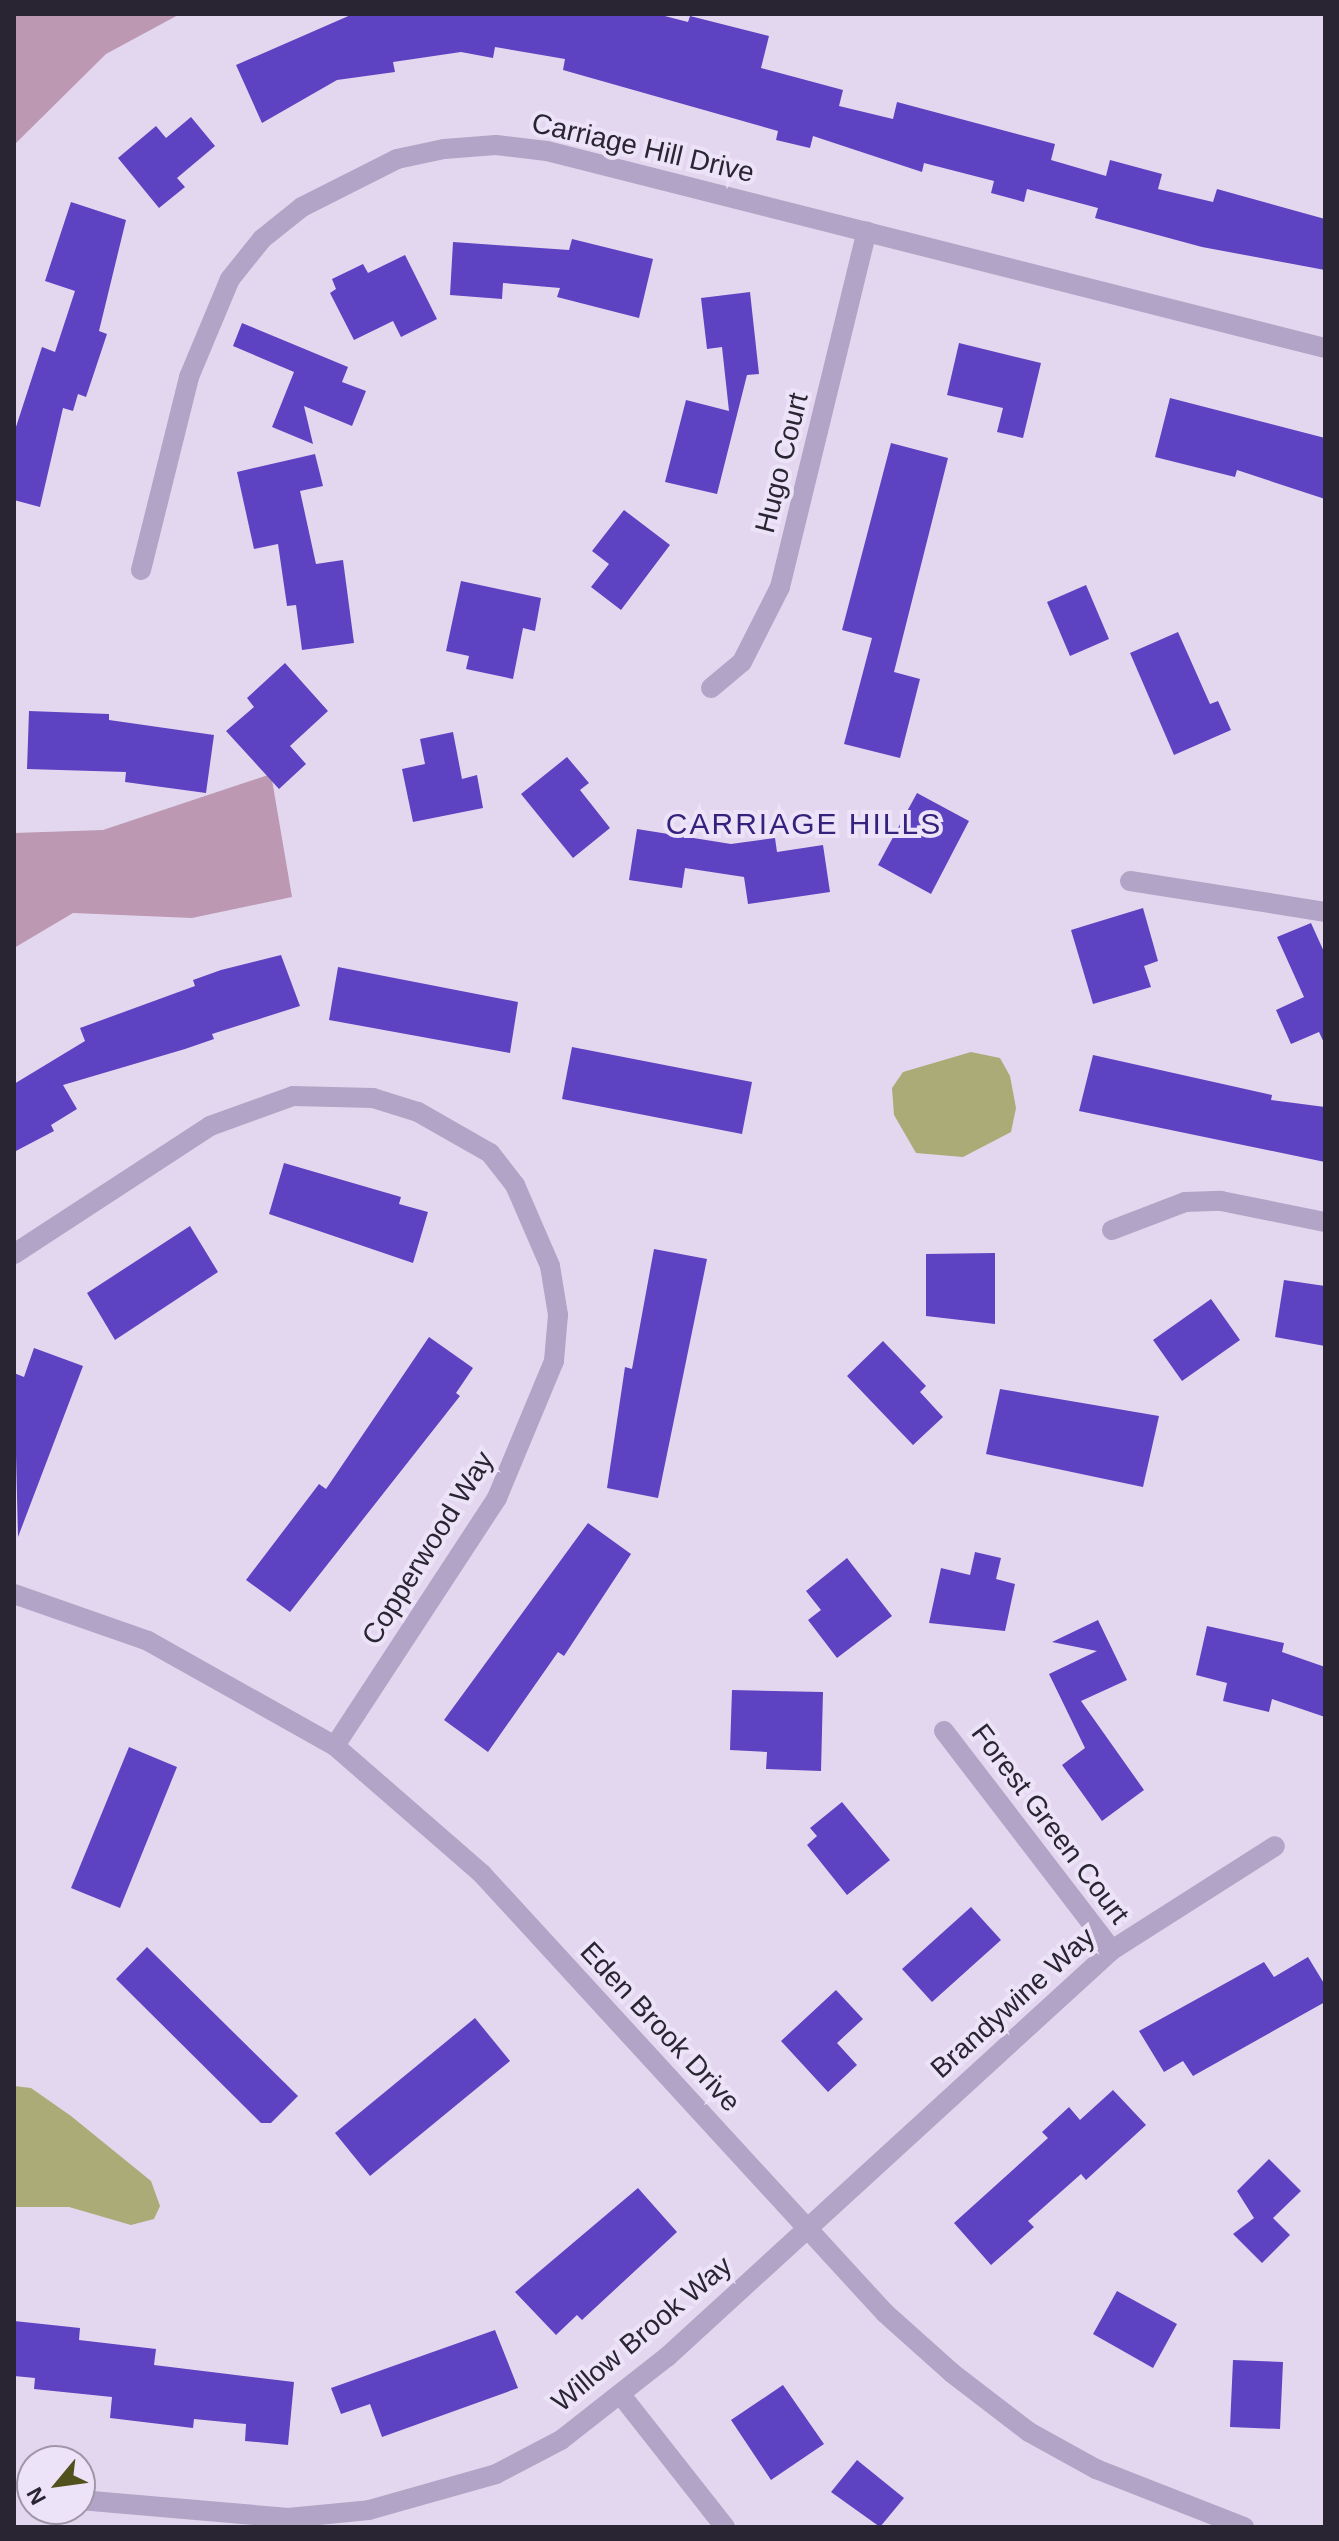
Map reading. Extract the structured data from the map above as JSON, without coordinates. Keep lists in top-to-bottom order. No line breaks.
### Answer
{"streets":{"street":["Carriage Hill Drive","Hugo Court","Copperwood Way","Forest Green Court","Brandywine Way","Eden Brook Drive","Willow Brook Way"]},"crossings":[["Carriage Hill Drive","Hugo Court"],["Copperwood Way","Eden Brook Drive"],["Forest Green Court","Brandywine Way"],["Brandywine Way","Eden Brook Drive"],["Brandywine Way","Willow Brook Way"],["Eden Brook Drive","Willow Brook Way"]],"districts":["CARRIAGE HILLS"],"north":"bottom left"}
